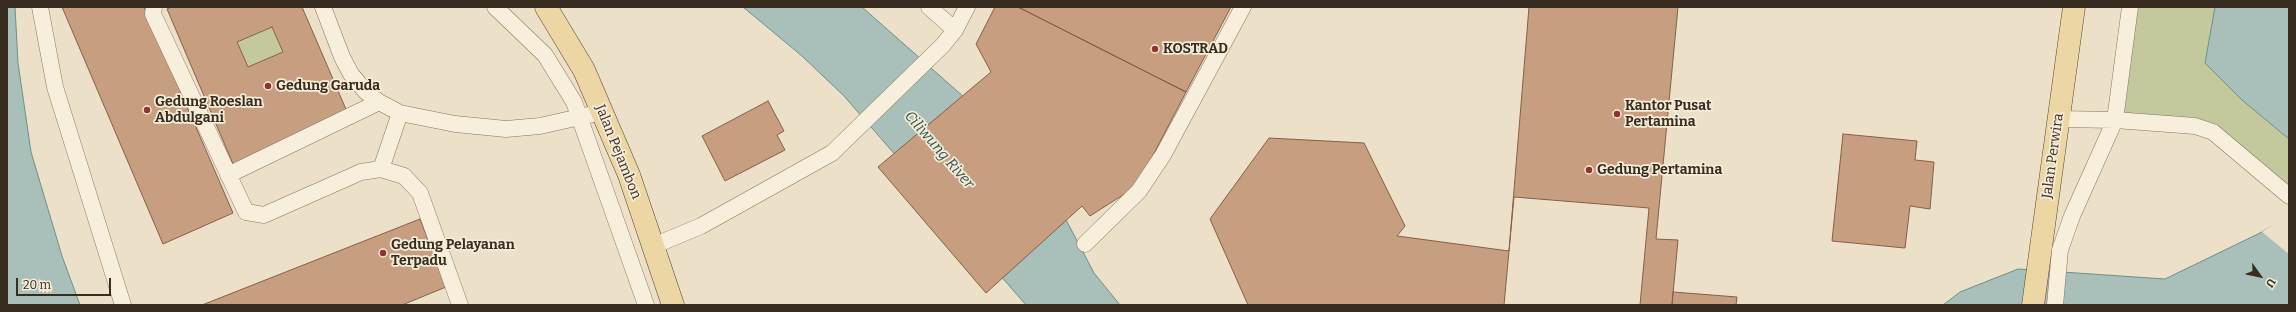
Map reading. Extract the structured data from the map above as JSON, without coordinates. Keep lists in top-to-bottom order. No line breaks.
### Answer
{"streets":{"main road":["Jalan Pejambon","Jalan Perwira"]},"water":["Ciliwung River"],"places":["KOSTRAD","Gedung Garuda","Gedung Roeslan Abdulgani","Kantor Pusat Pertamina","Gedung Pertamina","Gedung Pelayanan Terpadu"],"scale_bar":"20 m","north":"bottom right"}
